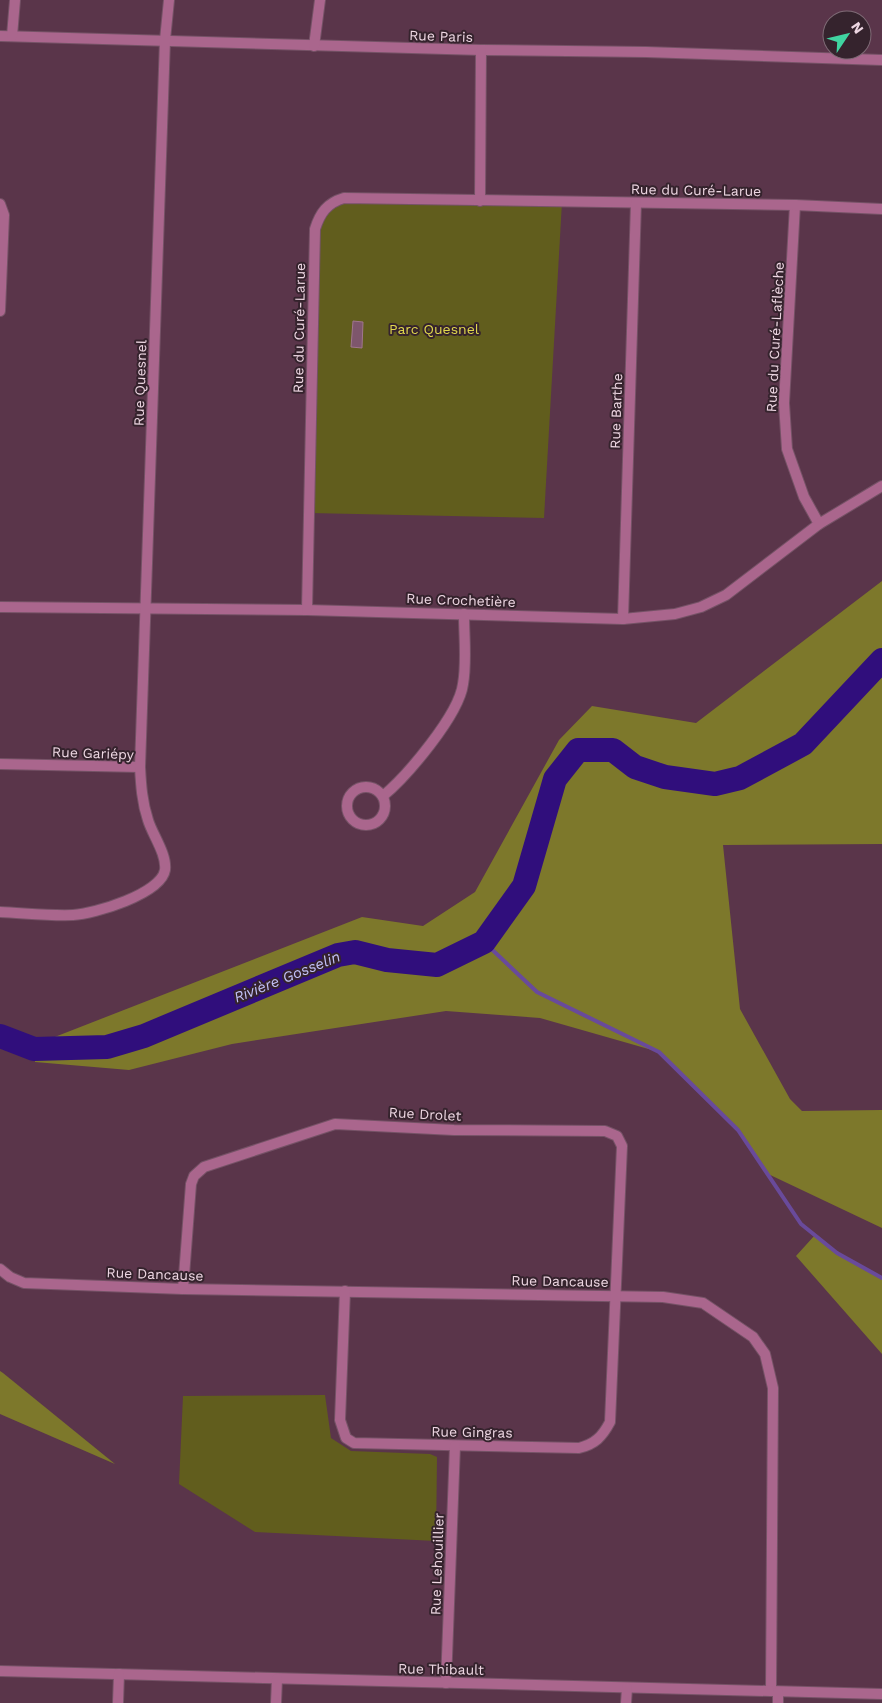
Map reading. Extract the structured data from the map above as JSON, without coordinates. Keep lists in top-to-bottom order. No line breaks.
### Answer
{"streets":{"street":["Rue Paris","Rue du Curé-Larue","Rue du Curé-Laflèche","Rue Quesnel","Rue Barthe","Rue Crochetière","Rue Gariépy","Rue Drolet","Rue Dancause","Rue Gingras","Rue Lehouillier","Rue Thibault"]},"crossings":[["Rue Paris","Rue Quesnel"],["Rue du Curé-Larue","Rue du Curé-Laflèche"],["Rue du Curé-Larue","Rue Barthe"],["Rue du Curé-Larue","Rue Crochetière"],["Rue du Curé-Laflèche","Rue Crochetière"],["Rue Quesnel","Rue Crochetière"],["Rue Quesnel","Rue Gariépy"],["Rue Barthe","Rue Crochetière"],["Rue Drolet","Rue Dancause"],["Rue Drolet","Rue Gingras"],["Rue Dancause","Rue Gingras"],["Rue Dancause","Rue Thibault"],["Rue Gingras","Rue Lehouillier"],["Rue Lehouillier","Rue Thibault"]],"water":["Rivière Gosselin"],"parks":["Parc Quesnel"],"north":"top right"}
